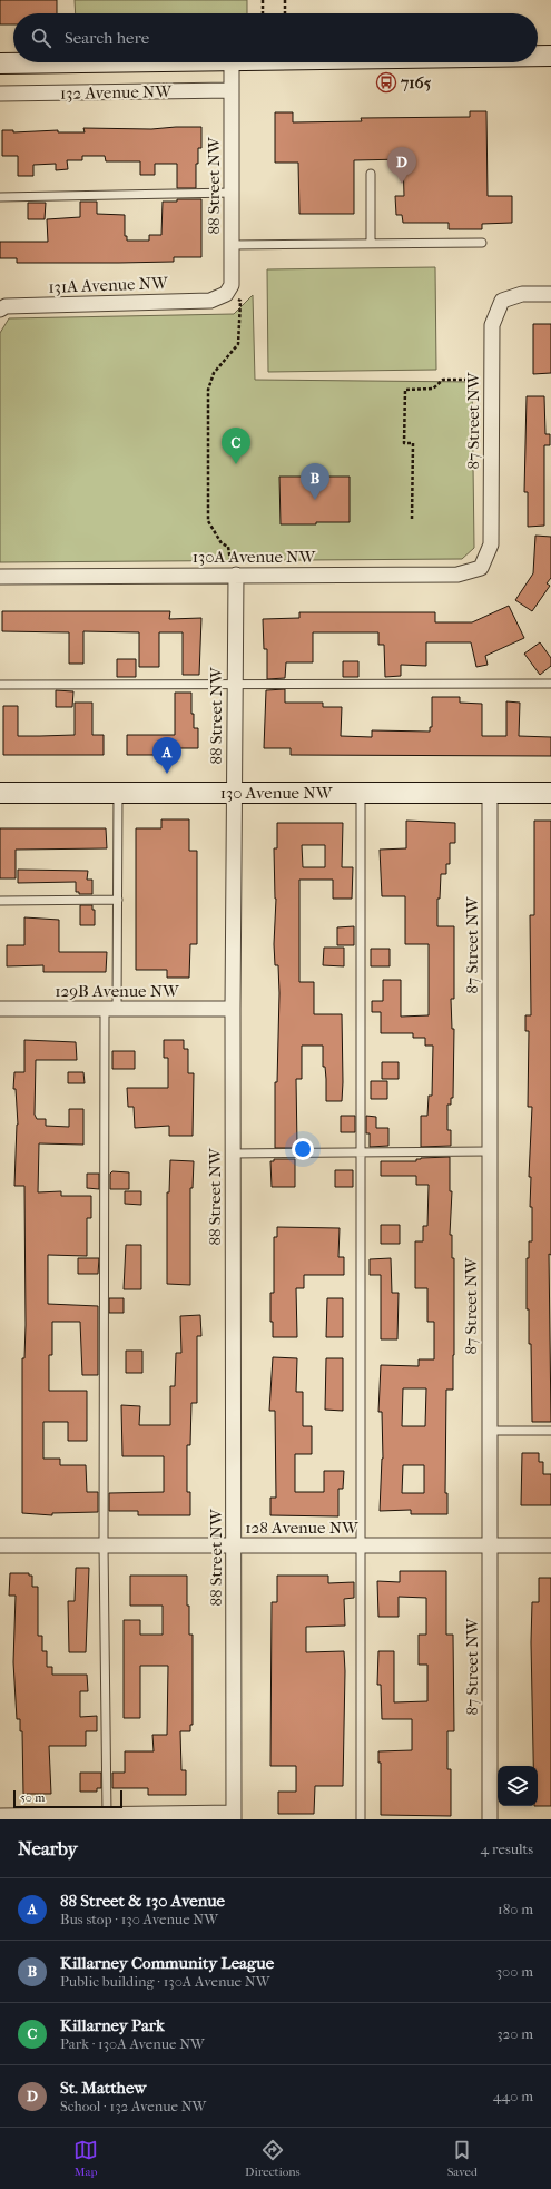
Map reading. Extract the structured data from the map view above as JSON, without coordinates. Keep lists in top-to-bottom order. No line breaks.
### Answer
{"streets":{"street":["132 Avenue NW","88 Street NW","131A Avenue NW","87 Street NW","130A Avenue NW","130 Avenue NW","129B Avenue NW","128 Avenue NW"]},"crossings":[["132 Avenue NW","88 Street NW"],["88 Street NW","131A Avenue NW"],["88 Street NW","130A Avenue NW"],["88 Street NW","130 Avenue NW"],["88 Street NW","129B Avenue NW"],["88 Street NW","128 Avenue NW"],["87 Street NW","130A Avenue NW"],["87 Street NW","130 Avenue NW"],["87 Street NW","128 Avenue NW"]],"places":{"bus stop":["7165"]},"scale_bar":"50 m","page":{"search":"Search here","pins":["D","C","B","A"],"scale":"50 m","heading":["Nearby","4 results"],"list":[{"mark":"A","name":"88 Street & 130 Avenue","note":"Bus stop · 130 Avenue NW","value":"180 m"},{"mark":"B","name":"Killarney Community League","note":"Public building · 130A Avenue NW","value":"300 m"},{"mark":"C","name":"Killarney Park","note":"Park · 130A Avenue NW","value":"320 m"},{"mark":"D","name":"St. Matthew","note":"School · 132 Avenue NW","value":"440 m"}],"nav":["Map","Directions","Saved"]}}
